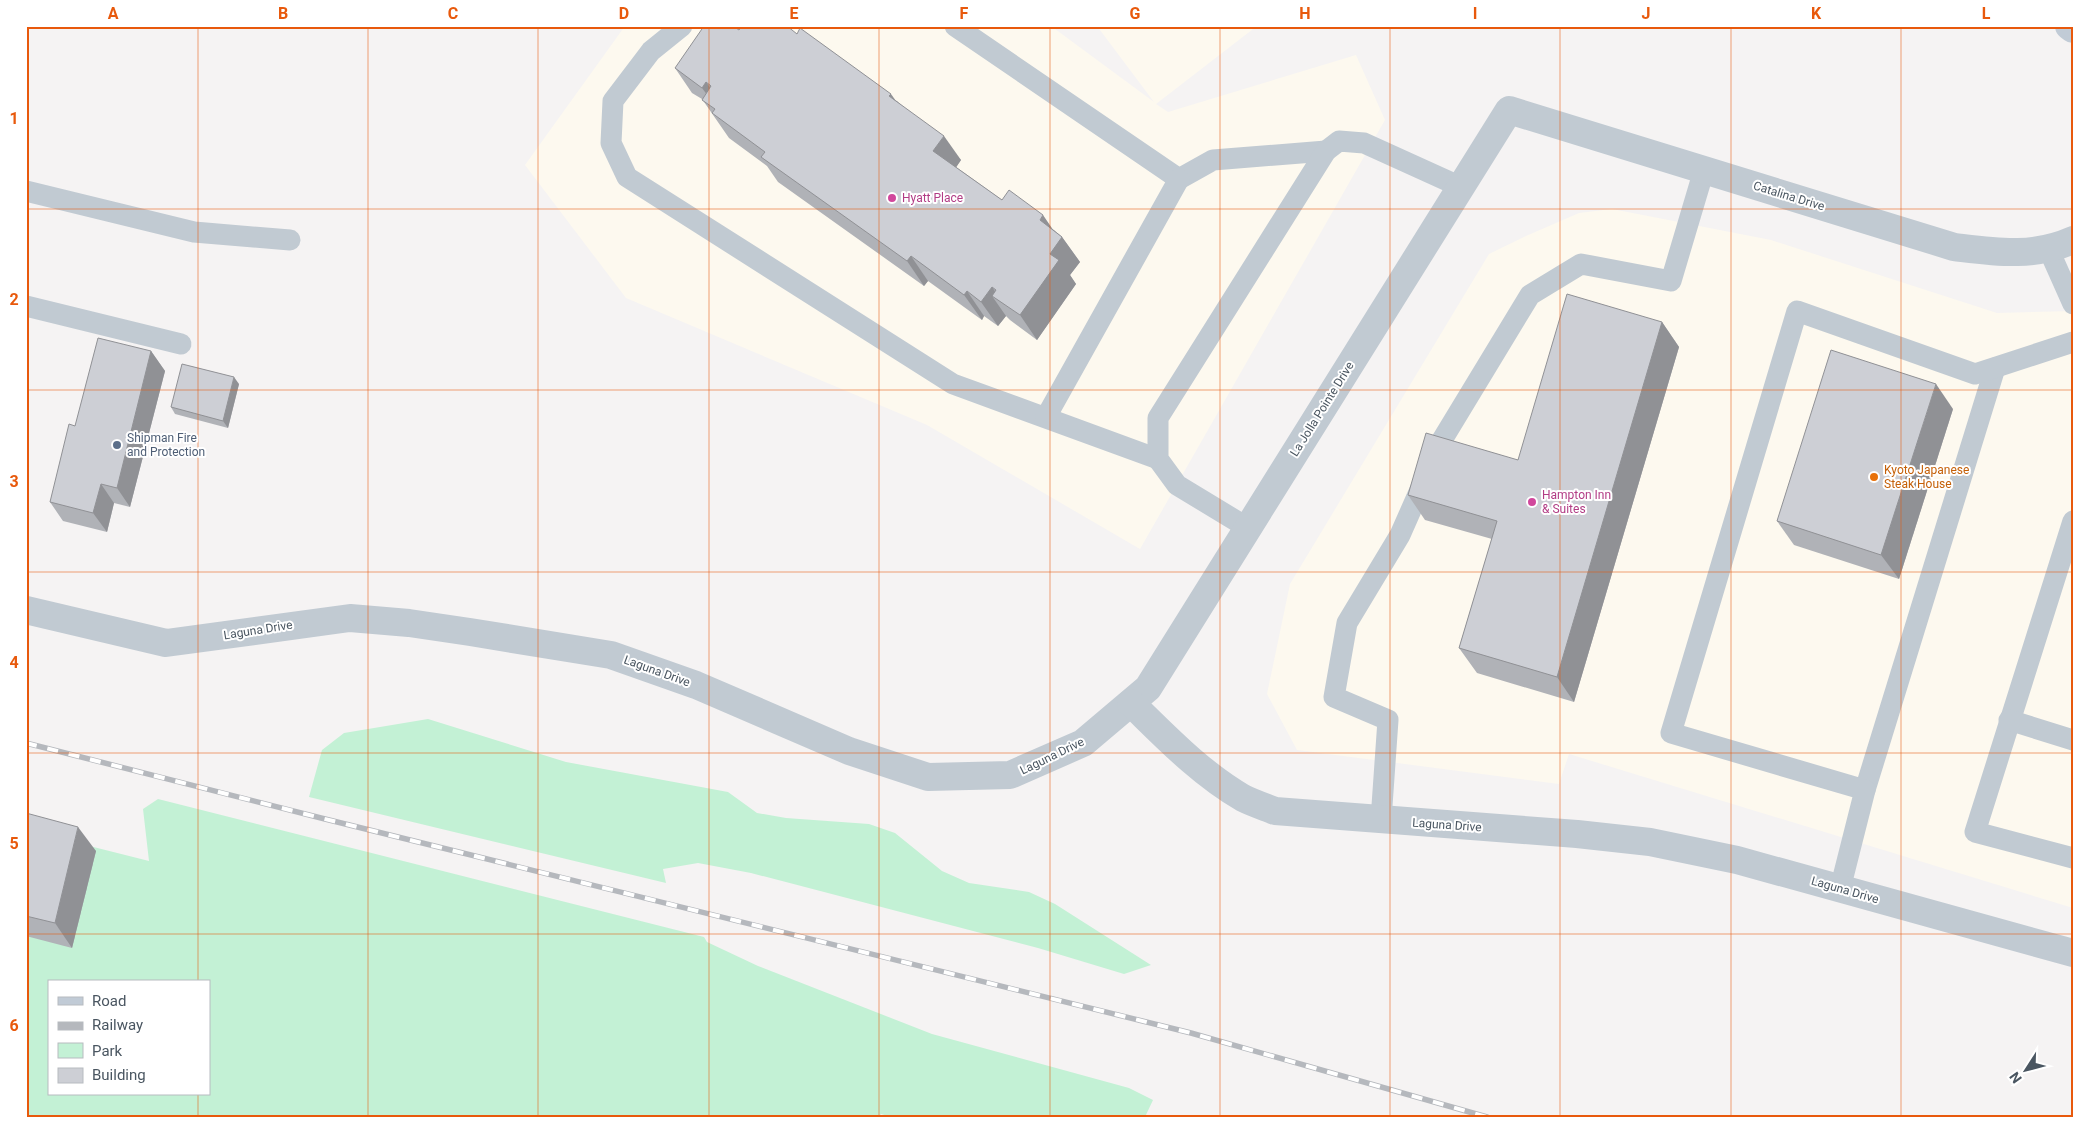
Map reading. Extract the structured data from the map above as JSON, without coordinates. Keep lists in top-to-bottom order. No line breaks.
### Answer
{"streets":{"street":["Catalina Drive","La Jolla Pointe Drive","Laguna Drive"]},"crossings":[["Catalina Drive","La Jolla Pointe Drive"],["La Jolla Pointe Drive","Laguna Drive"]],"places":["Hyatt Place","Shipman Fire and Protection","Kyoto Japanese Steak House","Hampton Inn & Suites"],"legend":["Road","Railway","Park","Building"],"north":"bottom left","grid":{"columns":["A","B","C","D","E","F","G","H","I","J","K","L"],"rows":["1","2","3","4","5","6"]}}
